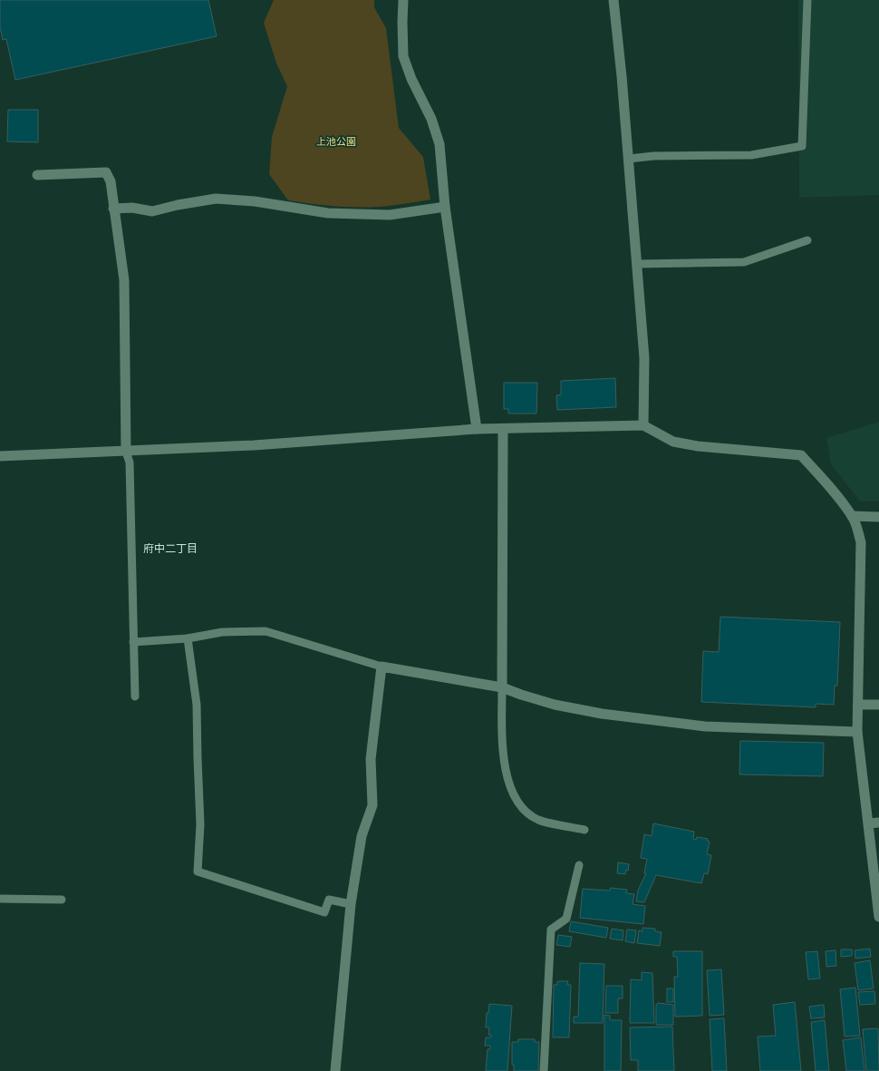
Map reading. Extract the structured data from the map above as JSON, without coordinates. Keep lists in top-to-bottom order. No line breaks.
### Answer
{"districts":["府中二丁目"],"parks":["上池公園"]}
